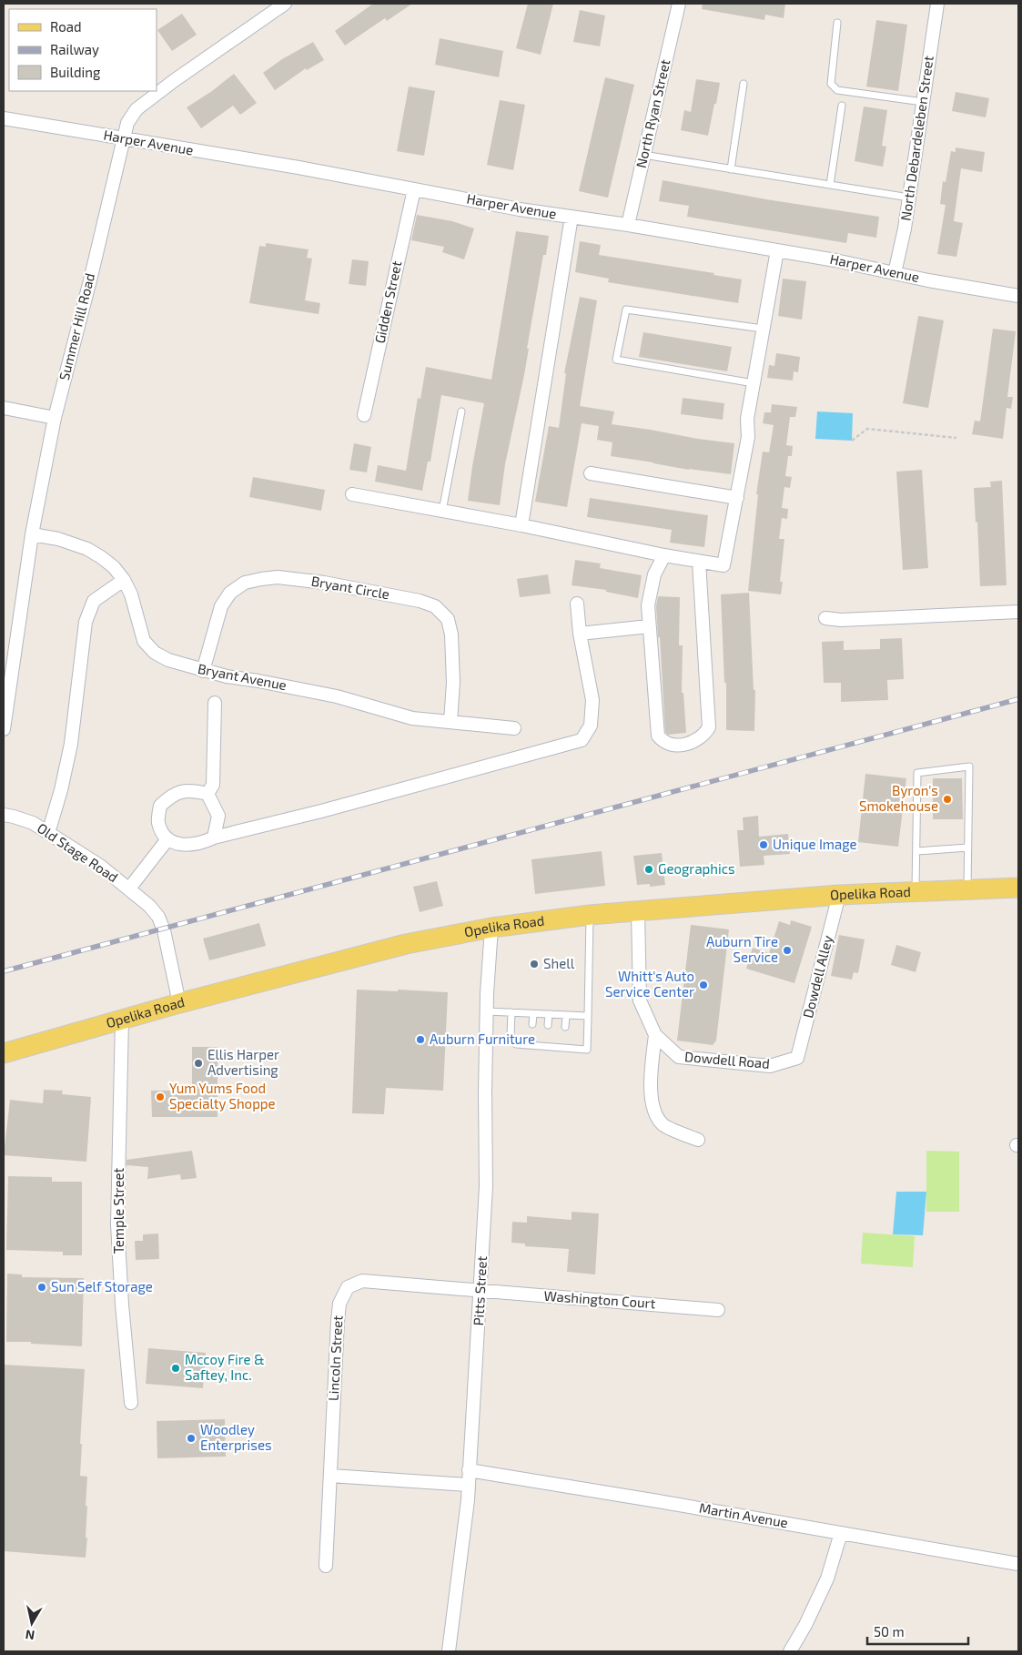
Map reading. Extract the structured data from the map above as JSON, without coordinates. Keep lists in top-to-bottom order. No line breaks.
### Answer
{"streets":{"main road":["Opelika Road"],"street":["North Ryan Street","North Debardeleben Street","Harper Avenue","Gidden Street","Summer Hill Road","Bryant Circle","Bryant Avenue","Old Stage Road","Dowdell Alley","Dowdell Road","Temple Street","Pitts Street","Washington Court","Lincoln Street","Martin Avenue"]},"crossings":[["North Ryan Street","Harper Avenue"],["North Debardeleben Street","Harper Avenue"],["Harper Avenue","Gidden Street"],["Harper Avenue","Summer Hill Road"],["Summer Hill Road","Bryant Avenue"],["Bryant Circle","Bryant Avenue"],["Old Stage Road","Opelika Road"],["Opelika Road","Dowdell Alley"],["Opelika Road","Dowdell Road"],["Opelika Road","Temple Street"],["Opelika Road","Pitts Street"],["Dowdell Alley","Dowdell Road"],["Pitts Street","Washington Court"],["Pitts Street","Lincoln Street"],["Pitts Street","Martin Avenue"],["Washington Court","Lincoln Street"]],"places":["Byron's Smokehouse","Unique Image","Geographics","Auburn Tire Service","Shell","Whitt's Auto Service Center","Auburn Furniture","Ellis Harper Advertising","Yum Yums Food Specialty Shoppe","Sun Self Storage","Mccoy Fire & Saftey, Inc.","Woodley Enterprises"],"legend":["Road","Railway","Building"],"scale_bar":"50 m","north":"bottom"}
